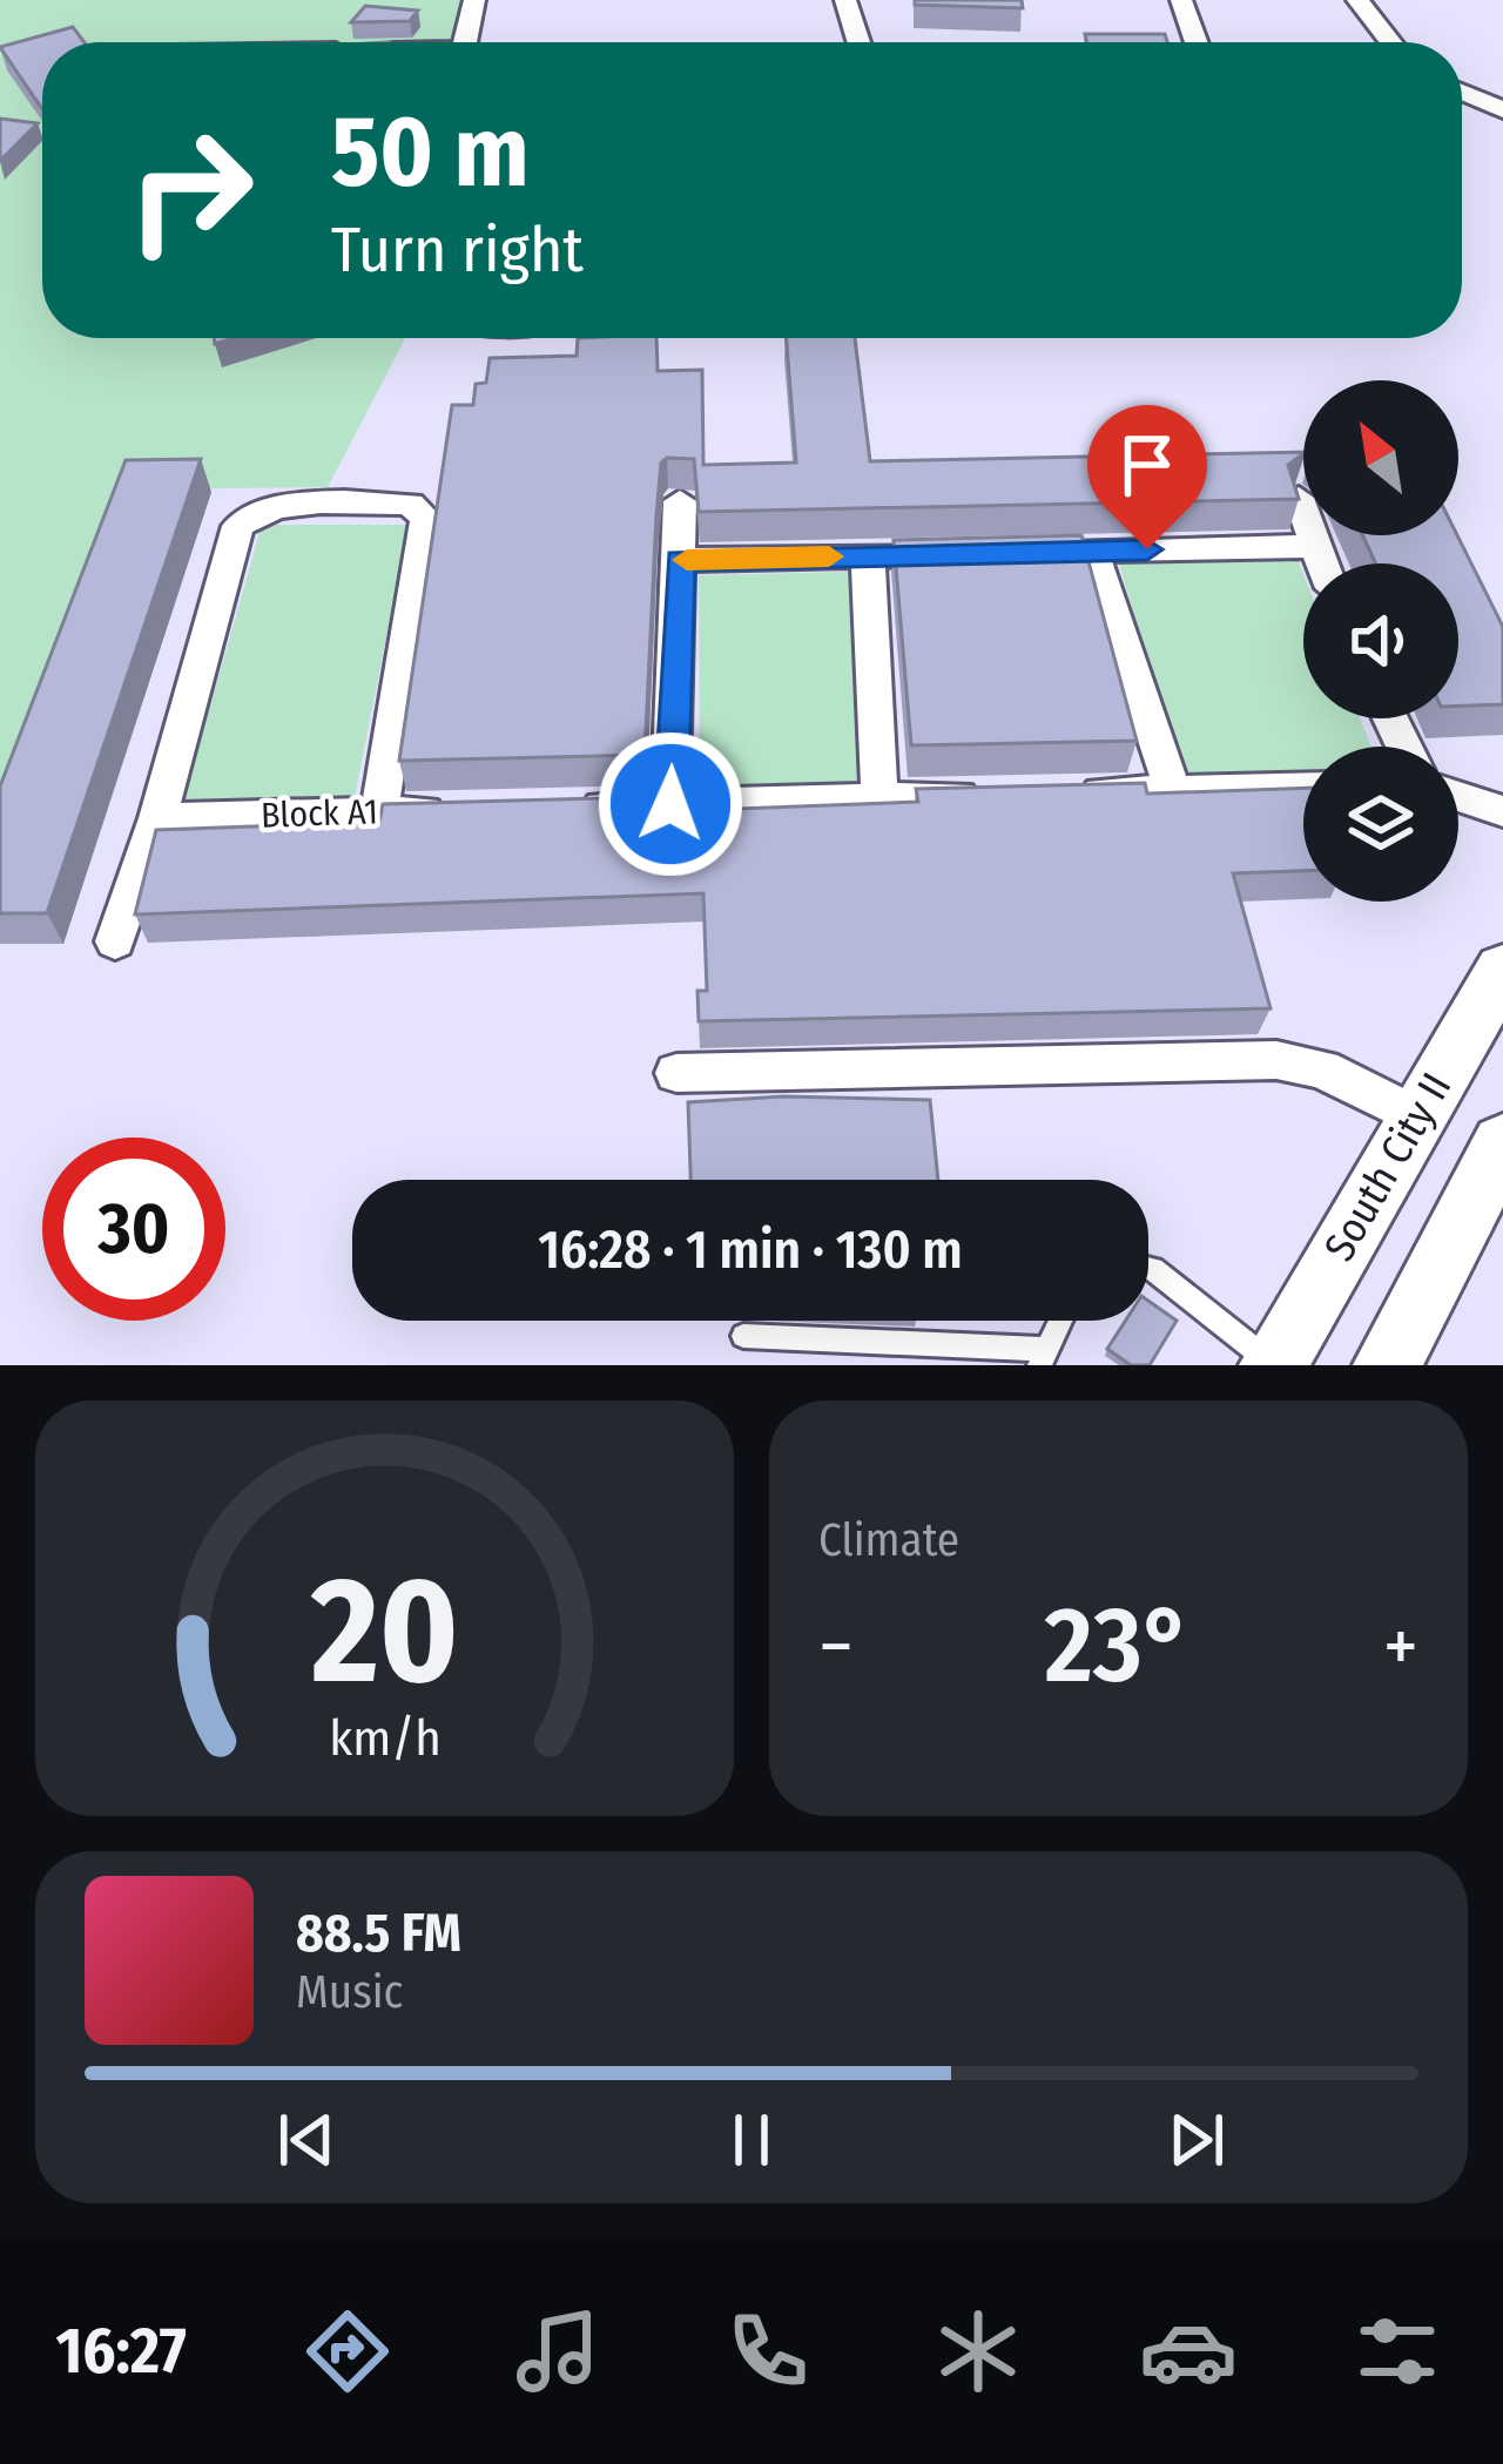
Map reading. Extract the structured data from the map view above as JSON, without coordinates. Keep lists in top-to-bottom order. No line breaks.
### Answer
{"streets":{"main road":["South City II"],"street":["Block A1"]},"north":"top left","page":{"turn":["50 m","Turn right"],"limit":"30","trip":"16:28 · 1 min · 130 m","tile":"Climate","heat":["−","23°","+"],"song":["88.5 FM","Music"],"tabs":"16:27","gauge":["20","km/h"]}}
